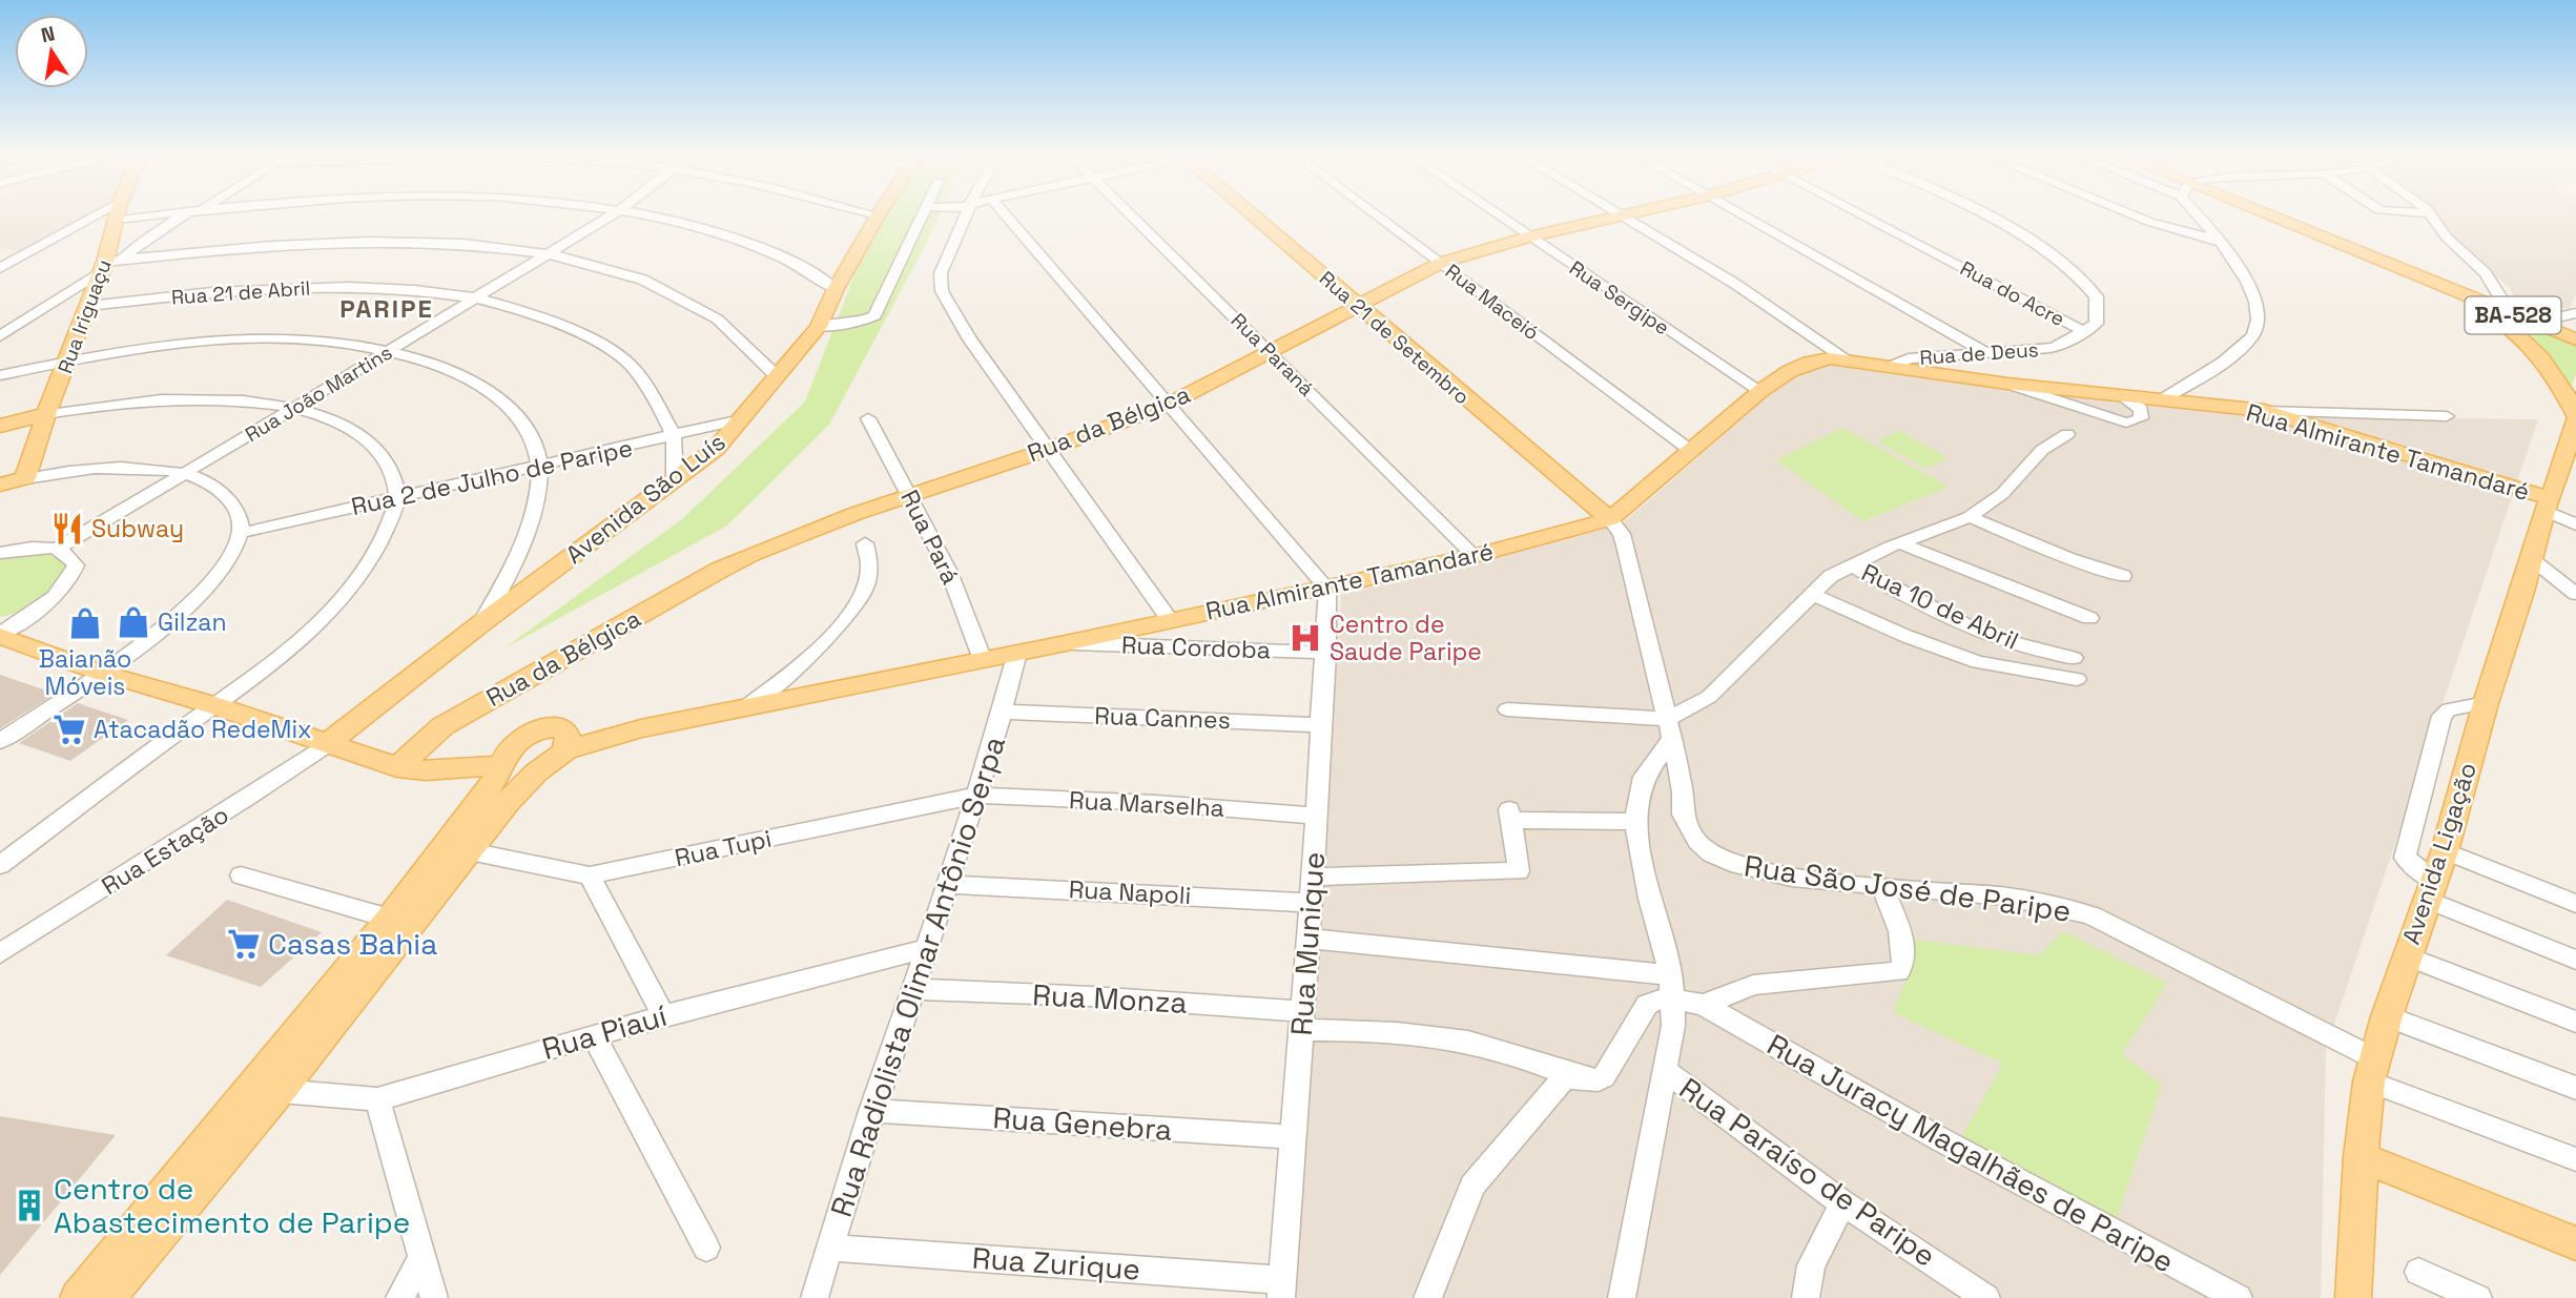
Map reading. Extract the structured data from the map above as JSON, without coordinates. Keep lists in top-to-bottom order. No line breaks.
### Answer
{"streets":{"main road":["BA-528","Rua Iriguaçu","Rua 21 de Setembro","Rua da Bélgica","Rua Almirante Tamandaré","Avenida São Luís","Avenida Ligação"],"street":["Rua 21 de Abril","Rua do Acre","Rua Sergipe","Rua Maceió","Rua de Deus","Rua Paraná","Rua João Martins","Rua 2 de Julho de Paripe","Rua Pará","Rua 10 de Abril","Rua Cordoba","Rua Cannes","Rua Marselha","Rua Tupi","Rua Estação","Rua São José de Paripe","Rua Napoli","Rua Munique","Rua Radiolista Olimar Antônio Serpa","Rua Monza","Rua Piauí","Rua Genebra","Rua Juracy Magalhães de Paripe","Rua Paraíso de Paripe","Rua Zurique"]},"crossings":[["Rua 21 de Abril","Rua Iriguaçu"],["Rua 21 de Abril","Rua João Martins"],["Rua 21 de Abril","Rua 2 de Julho de Paripe"],["Rua 21 de Abril","Avenida São Luís"],["Rua do Acre","Rua de Deus"],["Rua Sergipe","Rua da Bélgica"],["Rua Sergipe","Rua Almirante Tamandaré"],["Rua Maceió","Rua da Bélgica"],["Rua Maceió","Rua Almirante Tamandaré"],["Rua 21 de Setembro","Rua da Bélgica"],["Rua 21 de Setembro","Rua Almirante Tamandaré"],["Rua 21 de Setembro","Rua São José de Paripe"],["Rua de Deus","Rua Almirante Tamandaré"],["Rua Paraná","Rua da Bélgica"],["Rua Paraná","Rua Almirante Tamandaré"],["Rua da Bélgica","Rua Pará"],["Rua Almirante Tamandaré","Rua Pará"],["Rua Almirante Tamandaré","Rua Cordoba"],["Rua Almirante Tamandaré","Avenida Ligação"],["Rua Almirante Tamandaré","Rua São José de Paripe"],["Rua Almirante Tamandaré","Rua Munique"],["Rua Almirante Tamandaré","Rua Radiolista Olimar Antônio Serpa"],["Rua 2 de Julho de Paripe","Avenida São Luís"],["Avenida São Luís","Rua Estação"],["Rua Cordoba","Rua Munique"],["Rua Cannes","Rua Munique"],["Rua Cannes","Rua Radiolista Olimar Antônio Serpa"],["Rua Marselha","Rua Tupi"],["Rua Marselha","Rua Munique"],["Rua Marselha","Rua Radiolista Olimar Antônio Serpa"],["Rua Tupi","Rua Radiolista Olimar Antônio Serpa"],["Avenida Ligação","Rua São José de Paripe"],["Rua Napoli","Rua Munique"],["Rua Napoli","Rua Radiolista Olimar Antônio Serpa"],["Rua Munique","Rua Monza"],["Rua Munique","Rua Genebra"],["Rua Munique","Rua Juracy Magalhães de Paripe"],["Rua Munique","Rua Zurique"],["Rua Radiolista Olimar Antônio Serpa","Rua Monza"],["Rua Radiolista Olimar Antônio Serpa","Rua Piauí"],["Rua Radiolista Olimar Antônio Serpa","Rua Genebra"],["Rua Radiolista Olimar Antônio Serpa","Rua Zurique"]],"districts":["PARIPE"],"places":{"restaurant":["Subway"],"shop":["Gilzan","Baianão Móveis"],"hospital":["Centro de Saude Paripe"],"supermarket":["Atacadão RedeMix","Casas Bahia"],"building":["Centro de Abastecimento de Paripe"]},"north":"top"}
